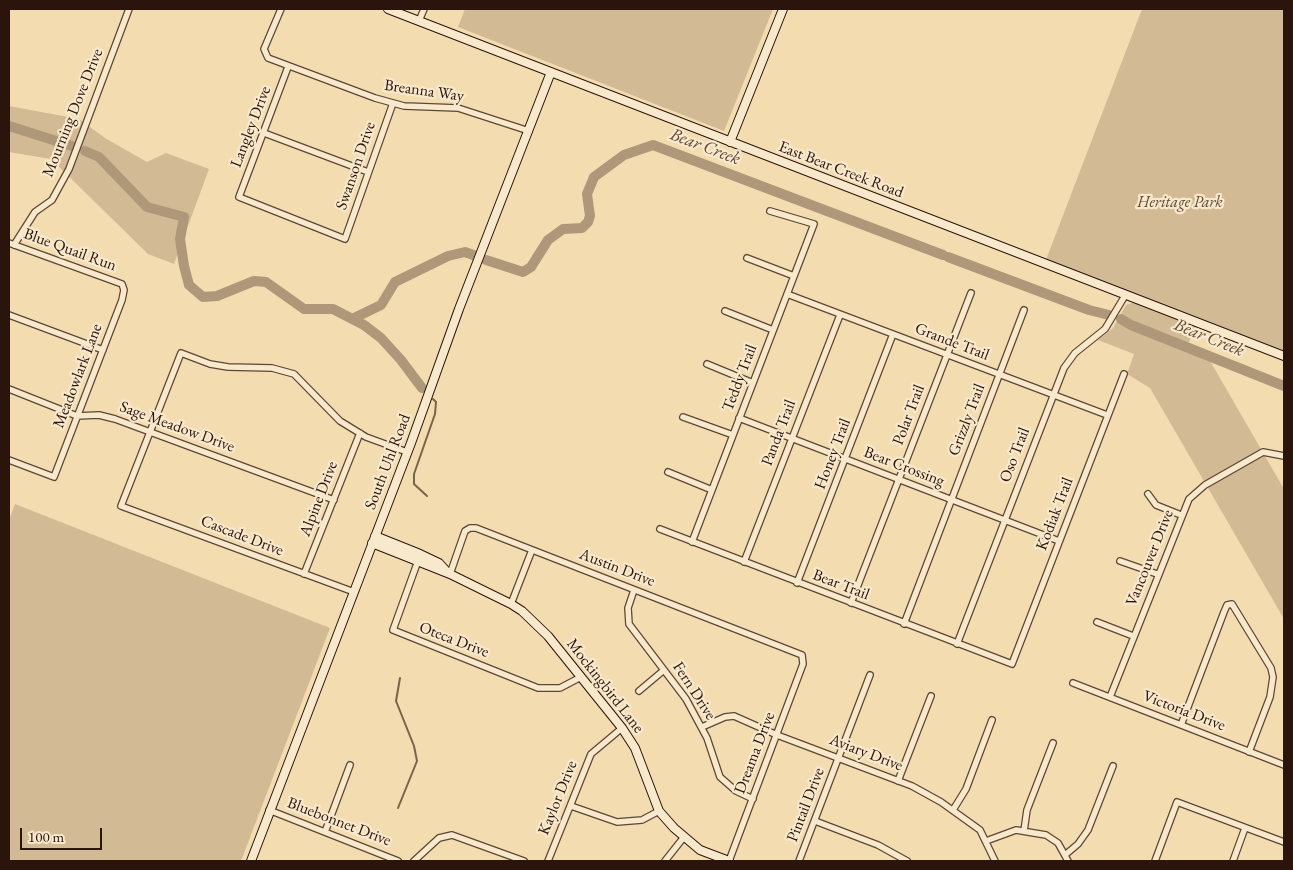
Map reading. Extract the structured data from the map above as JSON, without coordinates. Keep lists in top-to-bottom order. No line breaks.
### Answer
{"streets":{"main road":["East Bear Creek Road","South Uhl Road","Mockingbird Lane"],"street":["Breanna Way","Mourning Dove Drive","Langley Drive","Swanson Drive","Blue Quail Run","Grande Trail","Meadowlark Lane","Teddy Trail","Polar Trail","Grizzly Trail","Sage Meadow Drive","Panda Trail","Honey Trail","Oso Trail","Bear Crossing","Alpine Drive","Kodiak Trail","Cascade Drive","Vancouver Drive","Austin Drive","Bear Trail","Oteca Drive","Fern Drive","Victoria Drive","Dreama Drive","Aviary Drive","Kaylor Drive","Pintail Drive","Bluebonnet Drive"]},"crossings":[["Breanna Way","Langley Drive"],["Breanna Way","Swanson Drive"],["Breanna Way","South Uhl Road"],["Mourning Dove Drive","Blue Quail Run"],["Langley Drive","Swanson Drive"],["East Bear Creek Road","Oso Trail"],["East Bear Creek Road","South Uhl Road"],["Blue Quail Run","Meadowlark Lane"],["Grande Trail","Teddy Trail"],["Grande Trail","Polar Trail"],["Grande Trail","Grizzly Trail"],["Grande Trail","Panda Trail"],["Grande Trail","Honey Trail"],["Grande Trail","Oso Trail"],["Grande Trail","Kodiak Trail"],["Meadowlark Lane","Sage Meadow Drive"],["Teddy Trail","Bear Crossing"],["Teddy Trail","Bear Trail"],["Polar Trail","Bear Crossing"],["Polar Trail","Bear Trail"],["Grizzly Trail","Bear Crossing"],["Grizzly Trail","Bear Trail"],["Sage Meadow Drive","Alpine Drive"],["Sage Meadow Drive","Cascade Drive"],["Panda Trail","Bear Crossing"],["Panda Trail","Bear Trail"],["Honey Trail","Bear Crossing"],["Honey Trail","Bear Trail"],["Oso Trail","Bear Crossing"],["Oso Trail","Bear Trail"],["South Uhl Road","Cascade Drive"],["South Uhl Road","Mockingbird Lane"],["South Uhl Road","Bluebonnet Drive"],["Bear Crossing","Kodiak Trail"],["Alpine Drive","Cascade Drive"],["Kodiak Trail","Bear Trail"],["Vancouver Drive","Victoria Drive"],["Austin Drive","Mockingbird Lane"],["Austin Drive","Fern Drive"],["Austin Drive","Dreama Drive"],["Oteca Drive","Mockingbird Lane"],["Mockingbird Lane","Dreama Drive"],["Mockingbird Lane","Kaylor Drive"],["Fern Drive","Dreama Drive"],["Fern Drive","Aviary Drive"],["Dreama Drive","Aviary Drive"],["Aviary Drive","Pintail Drive"]],"water":["Bear Creek"],"parks":["Heritage Park"],"scale_bar":"100 m"}
